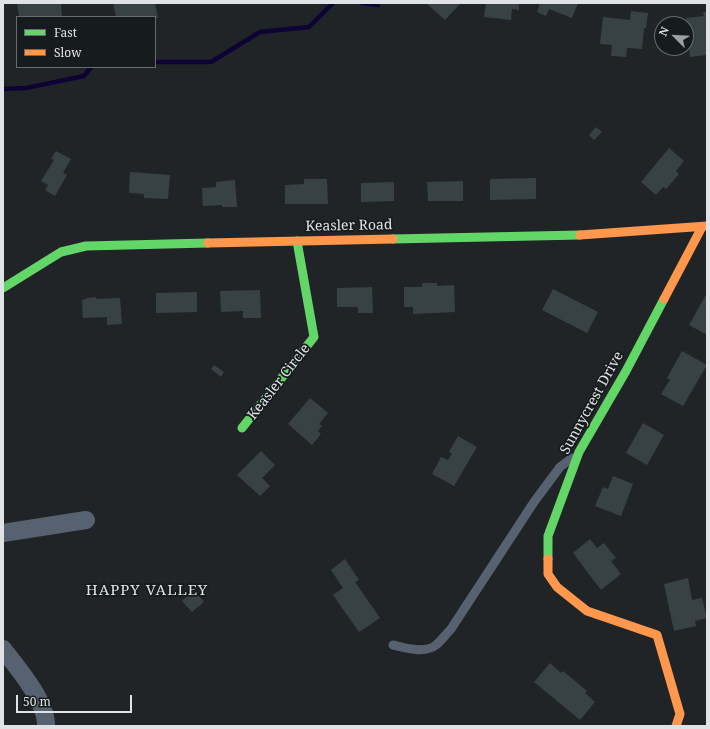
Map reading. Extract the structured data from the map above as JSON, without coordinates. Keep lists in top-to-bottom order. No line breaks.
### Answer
{"streets":{"street":["Keasler Road","Keasler Circle","Sunnycrest Drive"]},"crossings":[["Keasler Road","Keasler Circle"],["Keasler Road","Sunnycrest Drive"]],"districts":["HAPPY VALLEY"],"legend":["Fast","Slow"],"scale_bar":"50 m","north":"top left"}
